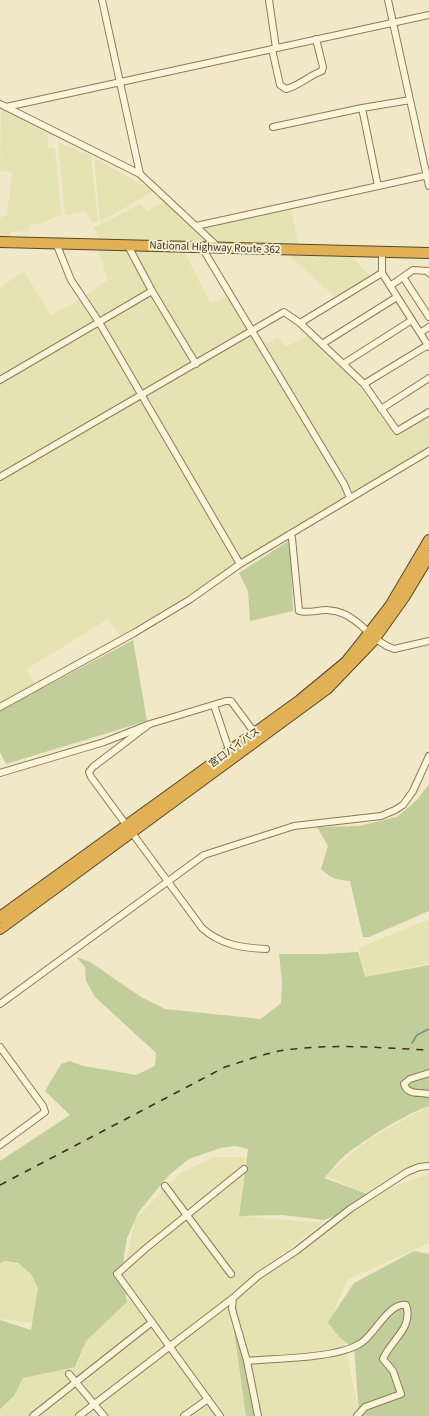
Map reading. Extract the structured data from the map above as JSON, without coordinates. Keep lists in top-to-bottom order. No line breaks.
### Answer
{"streets":{"highway":["National Highway Route 362","宮口バイパス"]}}
